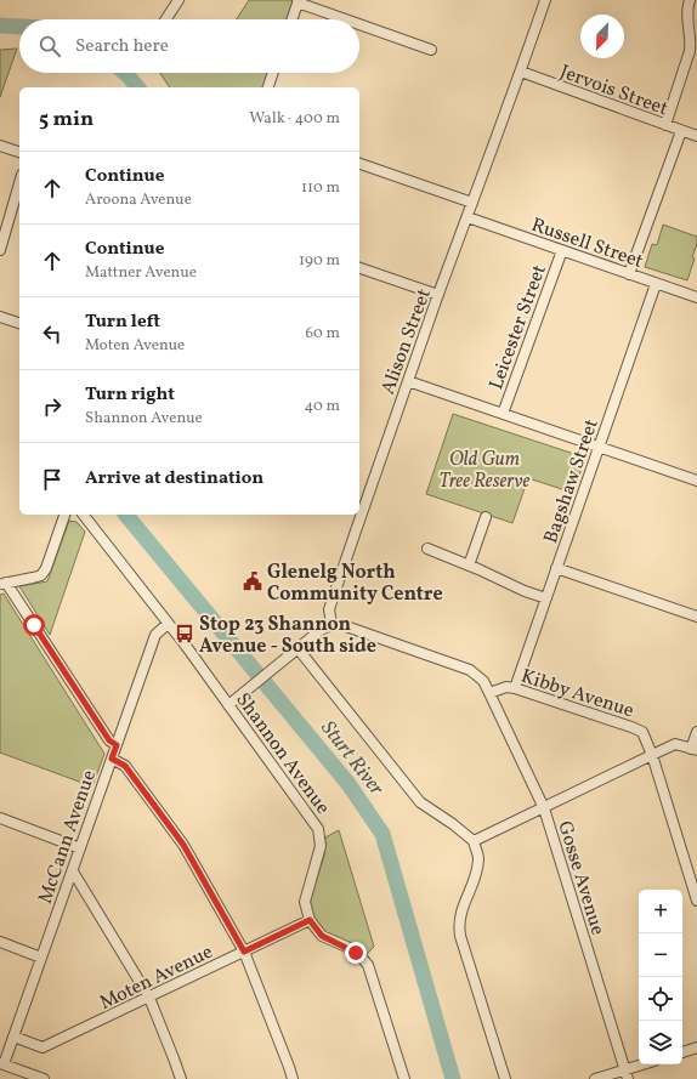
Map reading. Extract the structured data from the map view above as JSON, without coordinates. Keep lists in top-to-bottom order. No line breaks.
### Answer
{"streets":{"street":["Jervois Street","Russell Street","Leicester Street","Alison Street","Bagshaw Street","Kibby Avenue","Shannon Avenue","McCann Avenue","Gosse Avenue","Moten Avenue"]},"crossings":[["Jervois Street","Alison Street"],["Russell Street","Leicester Street"],["Russell Street","Alison Street"],["Russell Street","Bagshaw Street"],["Bagshaw Street","Kibby Avenue"],["Kibby Avenue","Gosse Avenue"],["Shannon Avenue","McCann Avenue"],["Shannon Avenue","Moten Avenue"],["McCann Avenue","Moten Avenue"]],"water":["Sturt River"],"parks":["Old Gum Tree Reserve"],"places":{"public building":["Glenelg North Community Centre"],"bus stop":["Stop 23 Shannon Avenue - South side"]},"north":"bottom left","page":{"search":"Search here","heading":["5 min","Walk · 400 m"],"list":[["Continue","Aroona Avenue","110 m"],["Continue","Mattner Avenue","190 m"],["Turn left","Moten Avenue","60 m"],["Turn right","Shannon Avenue","40 m"],"Arrive at destination"],"map_buttons":["+","−"]}}
